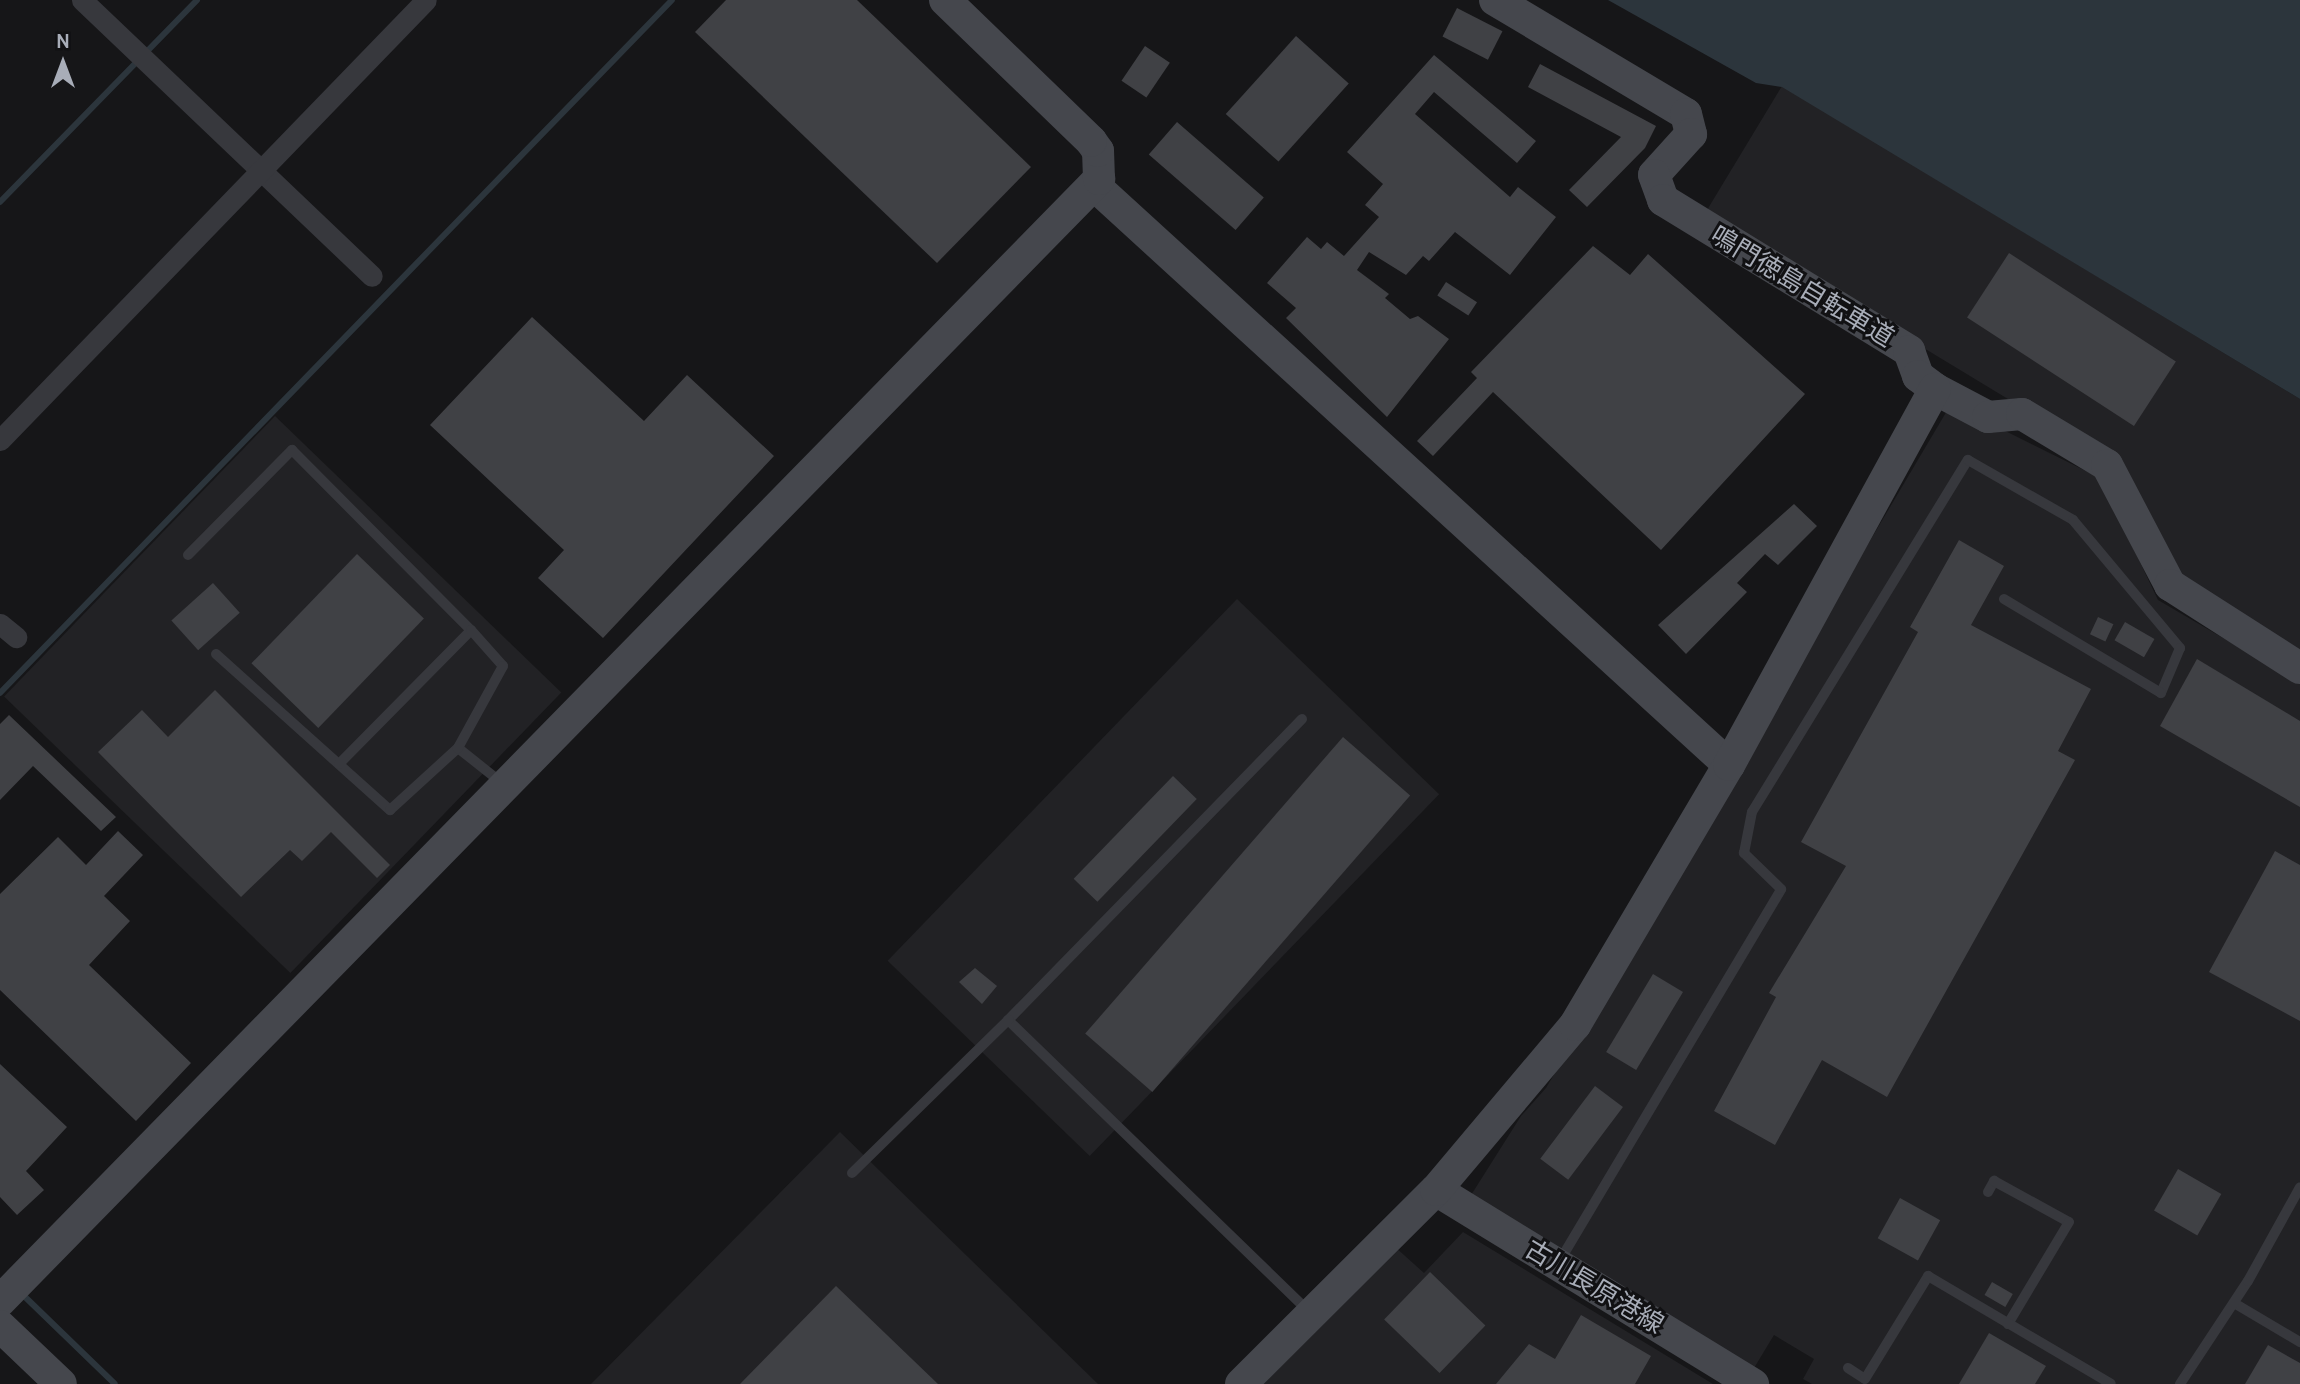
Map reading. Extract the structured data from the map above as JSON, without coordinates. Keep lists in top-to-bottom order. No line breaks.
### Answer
{"streets":{"street":["鳴門徳島自転車道","古川長原港線"]},"north":"top"}
